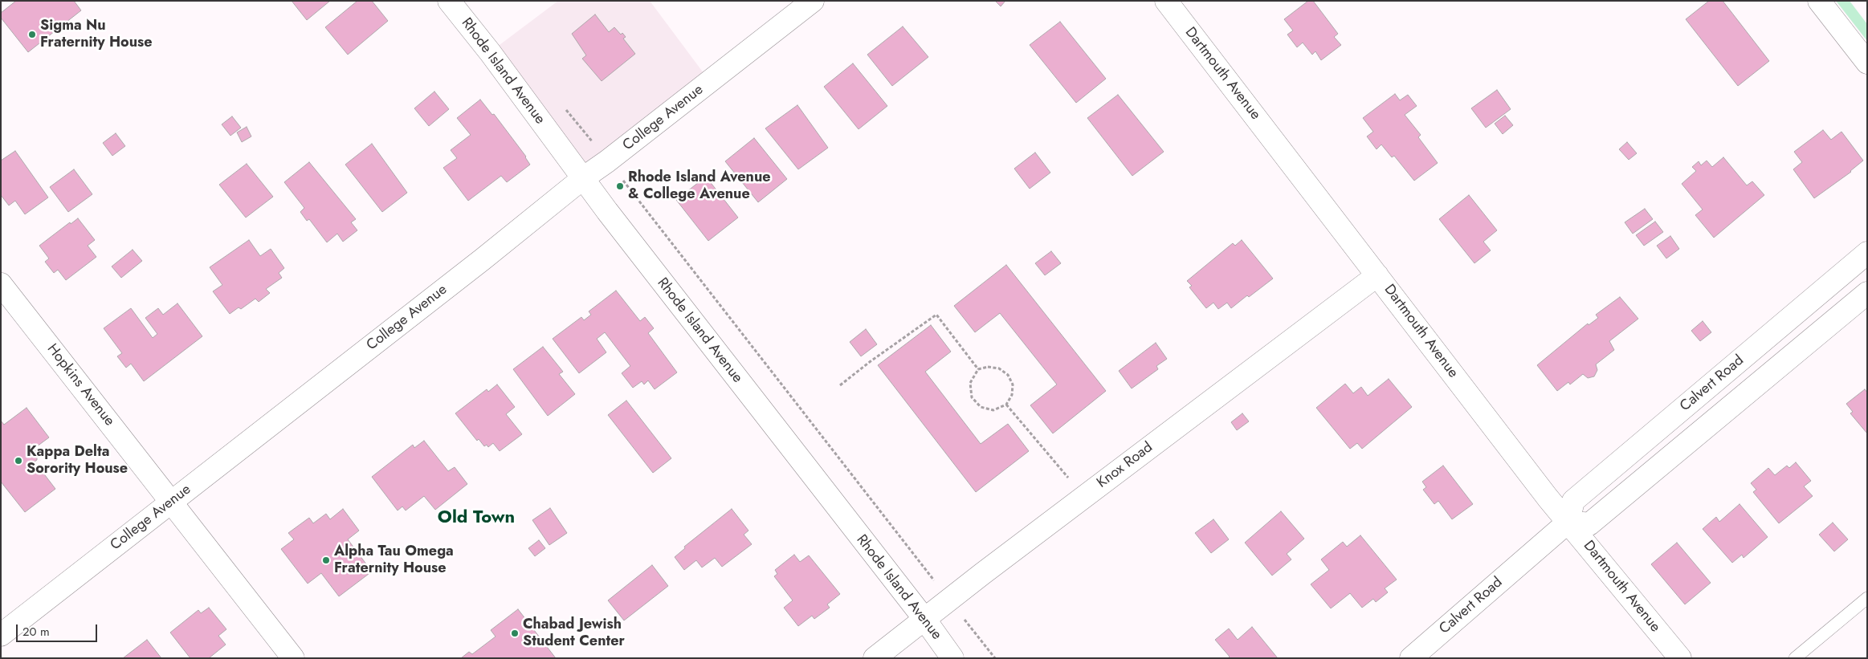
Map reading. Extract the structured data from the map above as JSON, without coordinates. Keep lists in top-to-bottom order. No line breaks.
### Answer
{"streets":{"street":["Rhode Island Avenue","Dartmouth Avenue","College Avenue","Calvert Road","Hopkins Avenue","Knox Road"]},"crossings":[["Rhode Island Avenue","College Avenue"],["Rhode Island Avenue","Knox Road"],["Dartmouth Avenue","Calvert Road"],["Dartmouth Avenue","Knox Road"],["College Avenue","Hopkins Avenue"]],"districts":["Old Town"],"places":["Sigma Nu Fraternity House","Rhode Island Avenue & College Avenue","Kappa Delta Sorority House","Alpha Tau Omega Fraternity House","Chabad Jewish Student Center"],"scale_bar":"20 m"}
